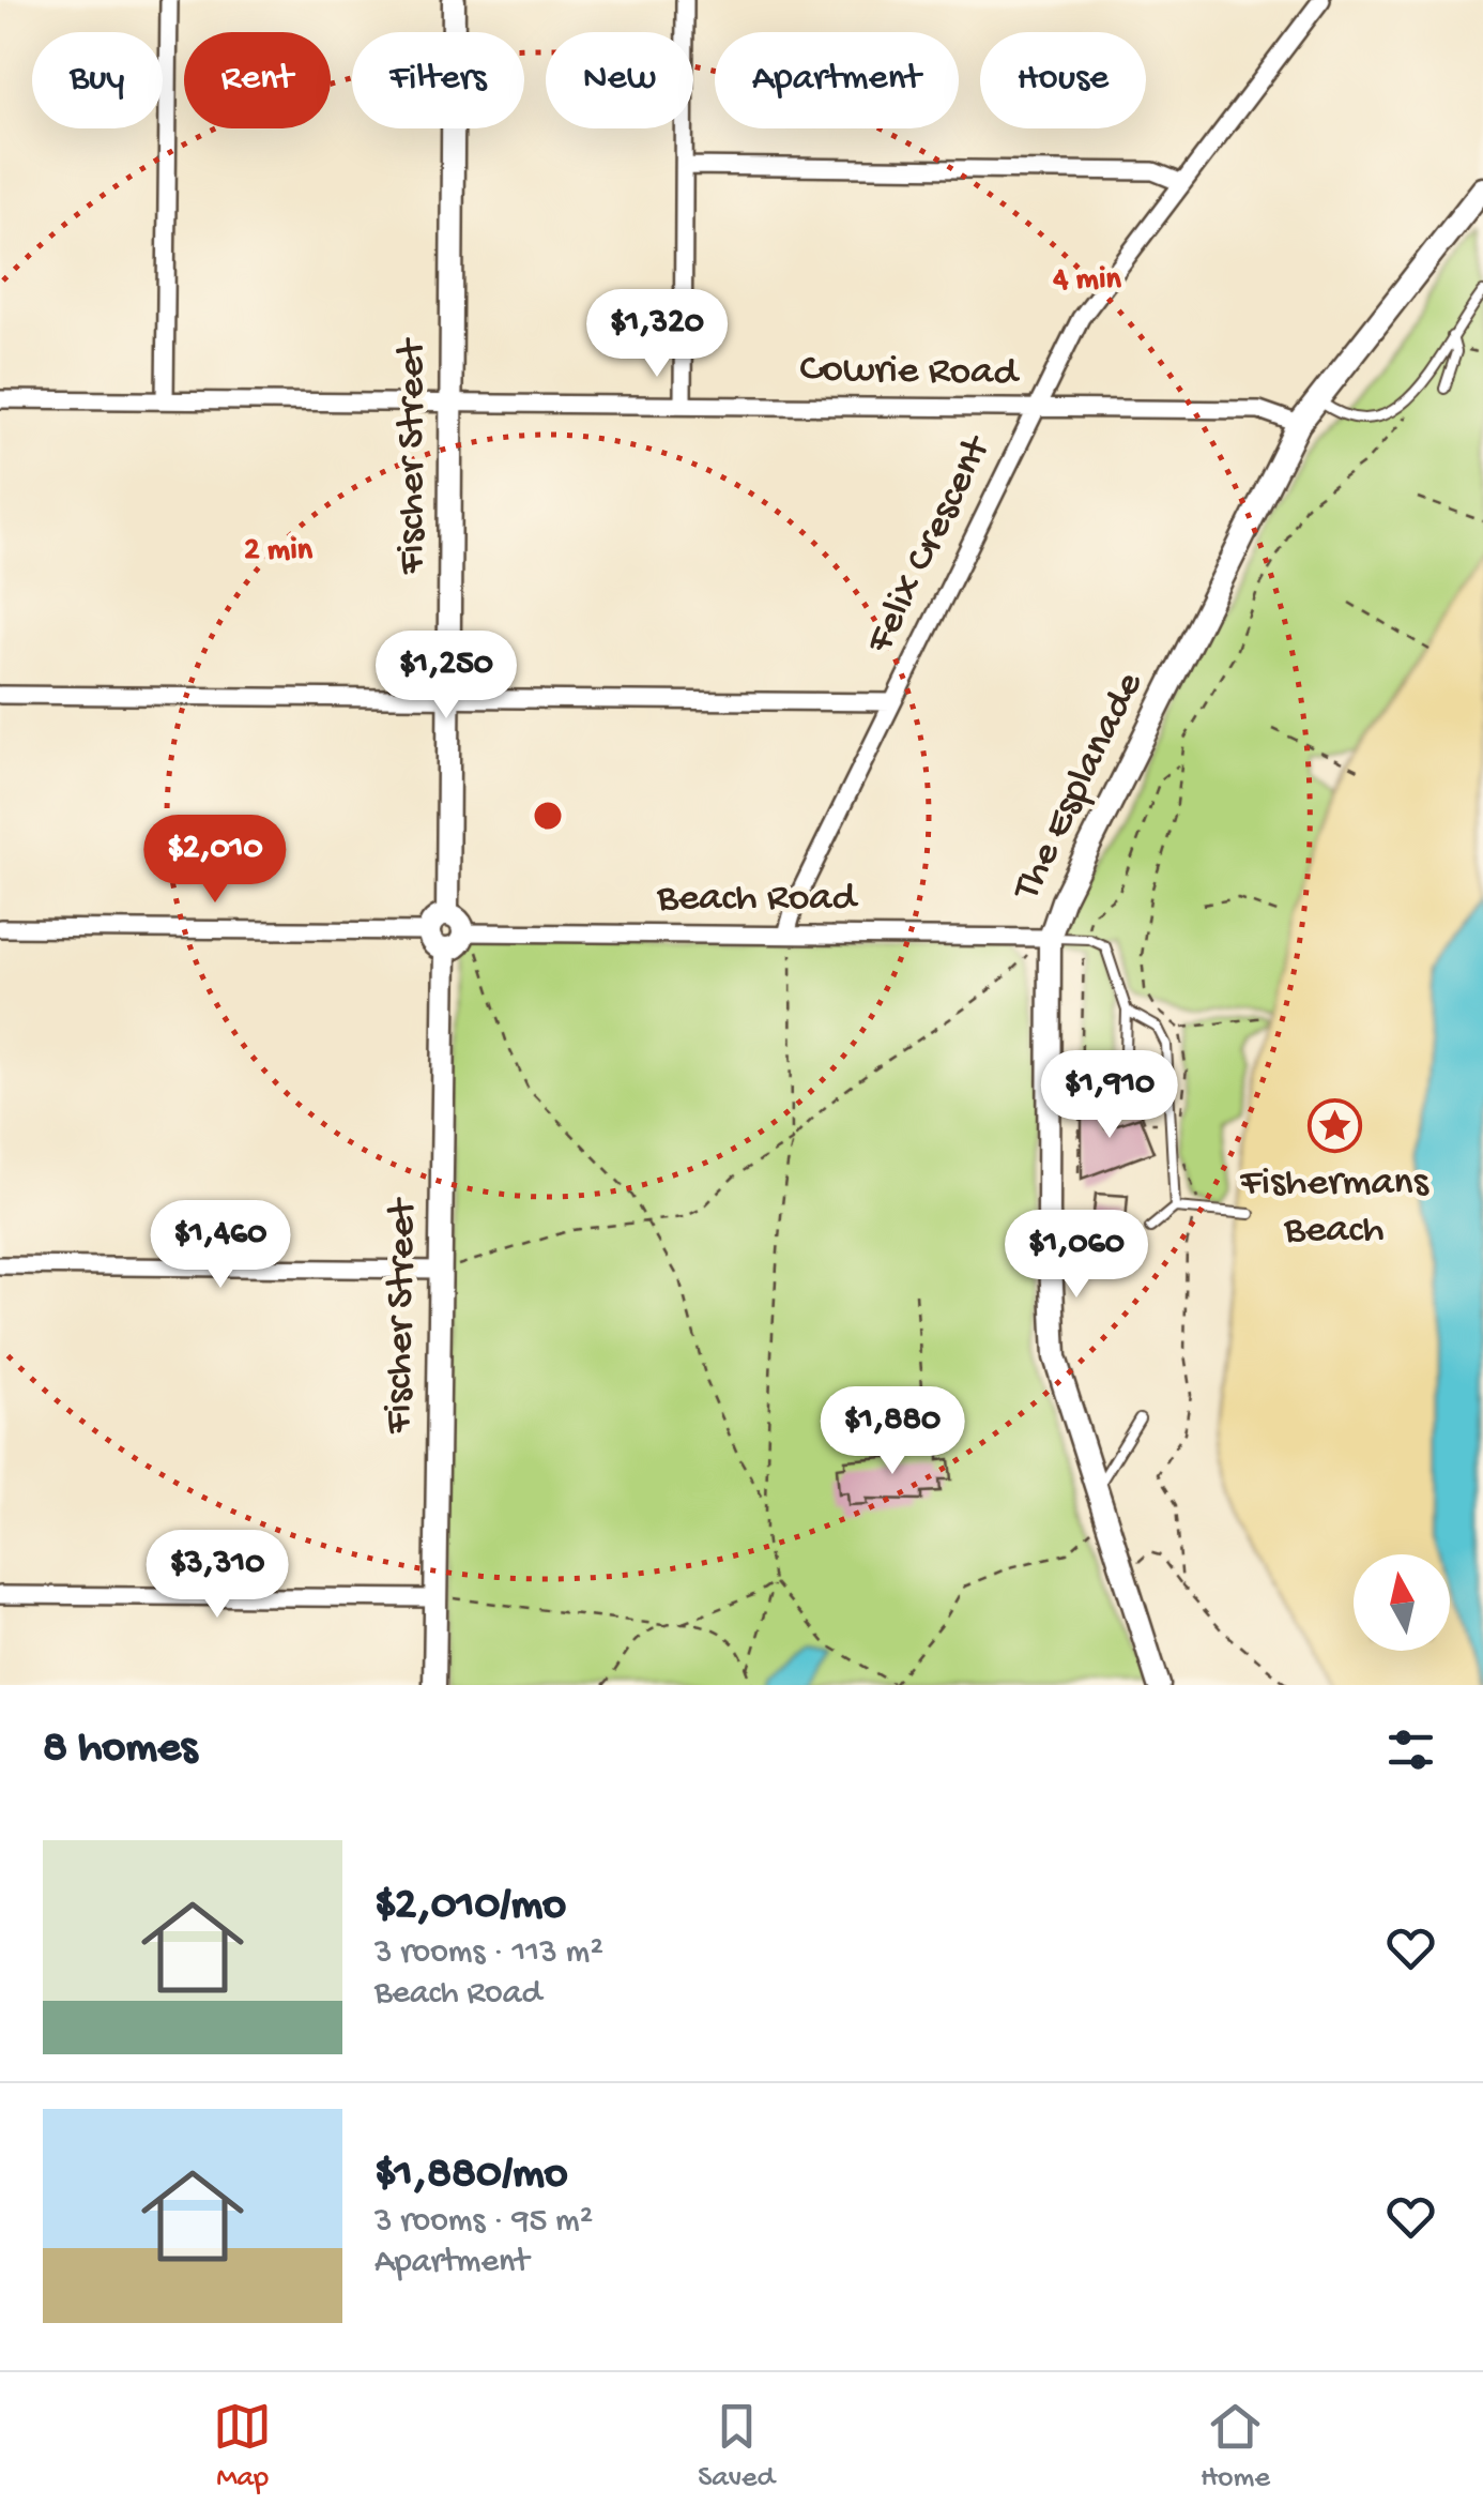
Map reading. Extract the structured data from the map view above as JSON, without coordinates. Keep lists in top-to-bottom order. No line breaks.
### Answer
{"streets":{"street":["Cowrie Road","Fischer Street","Felix Crescent","The Esplanade","Beach Road"]},"crossings":[["Cowrie Road","Fischer Street"],["Cowrie Road","Felix Crescent"],["Cowrie Road","The Esplanade"],["Fischer Street","Beach Road"],["Felix Crescent","Beach Road"],["The Esplanade","Beach Road"]],"places":{"place":["Fishermans Beach"]},"north":"top","page":{"chip":["Buy","Rent","Filters","New","Apartment","House"],"price":["$1,320","$1,250","$2,010","$1,910","$1,460","$1,060","$1,880","$3,310"],"heading":"8 homes","list":[{"name":"$2,010/mo","note":"3 rooms · 113 m² · Beach Road"},{"name":"$1,880/mo","note":"3 rooms · 95 m² · Apartment"}],"tabs":["Map","Saved","Home"]},"rings":["4 min","2 min"]}
